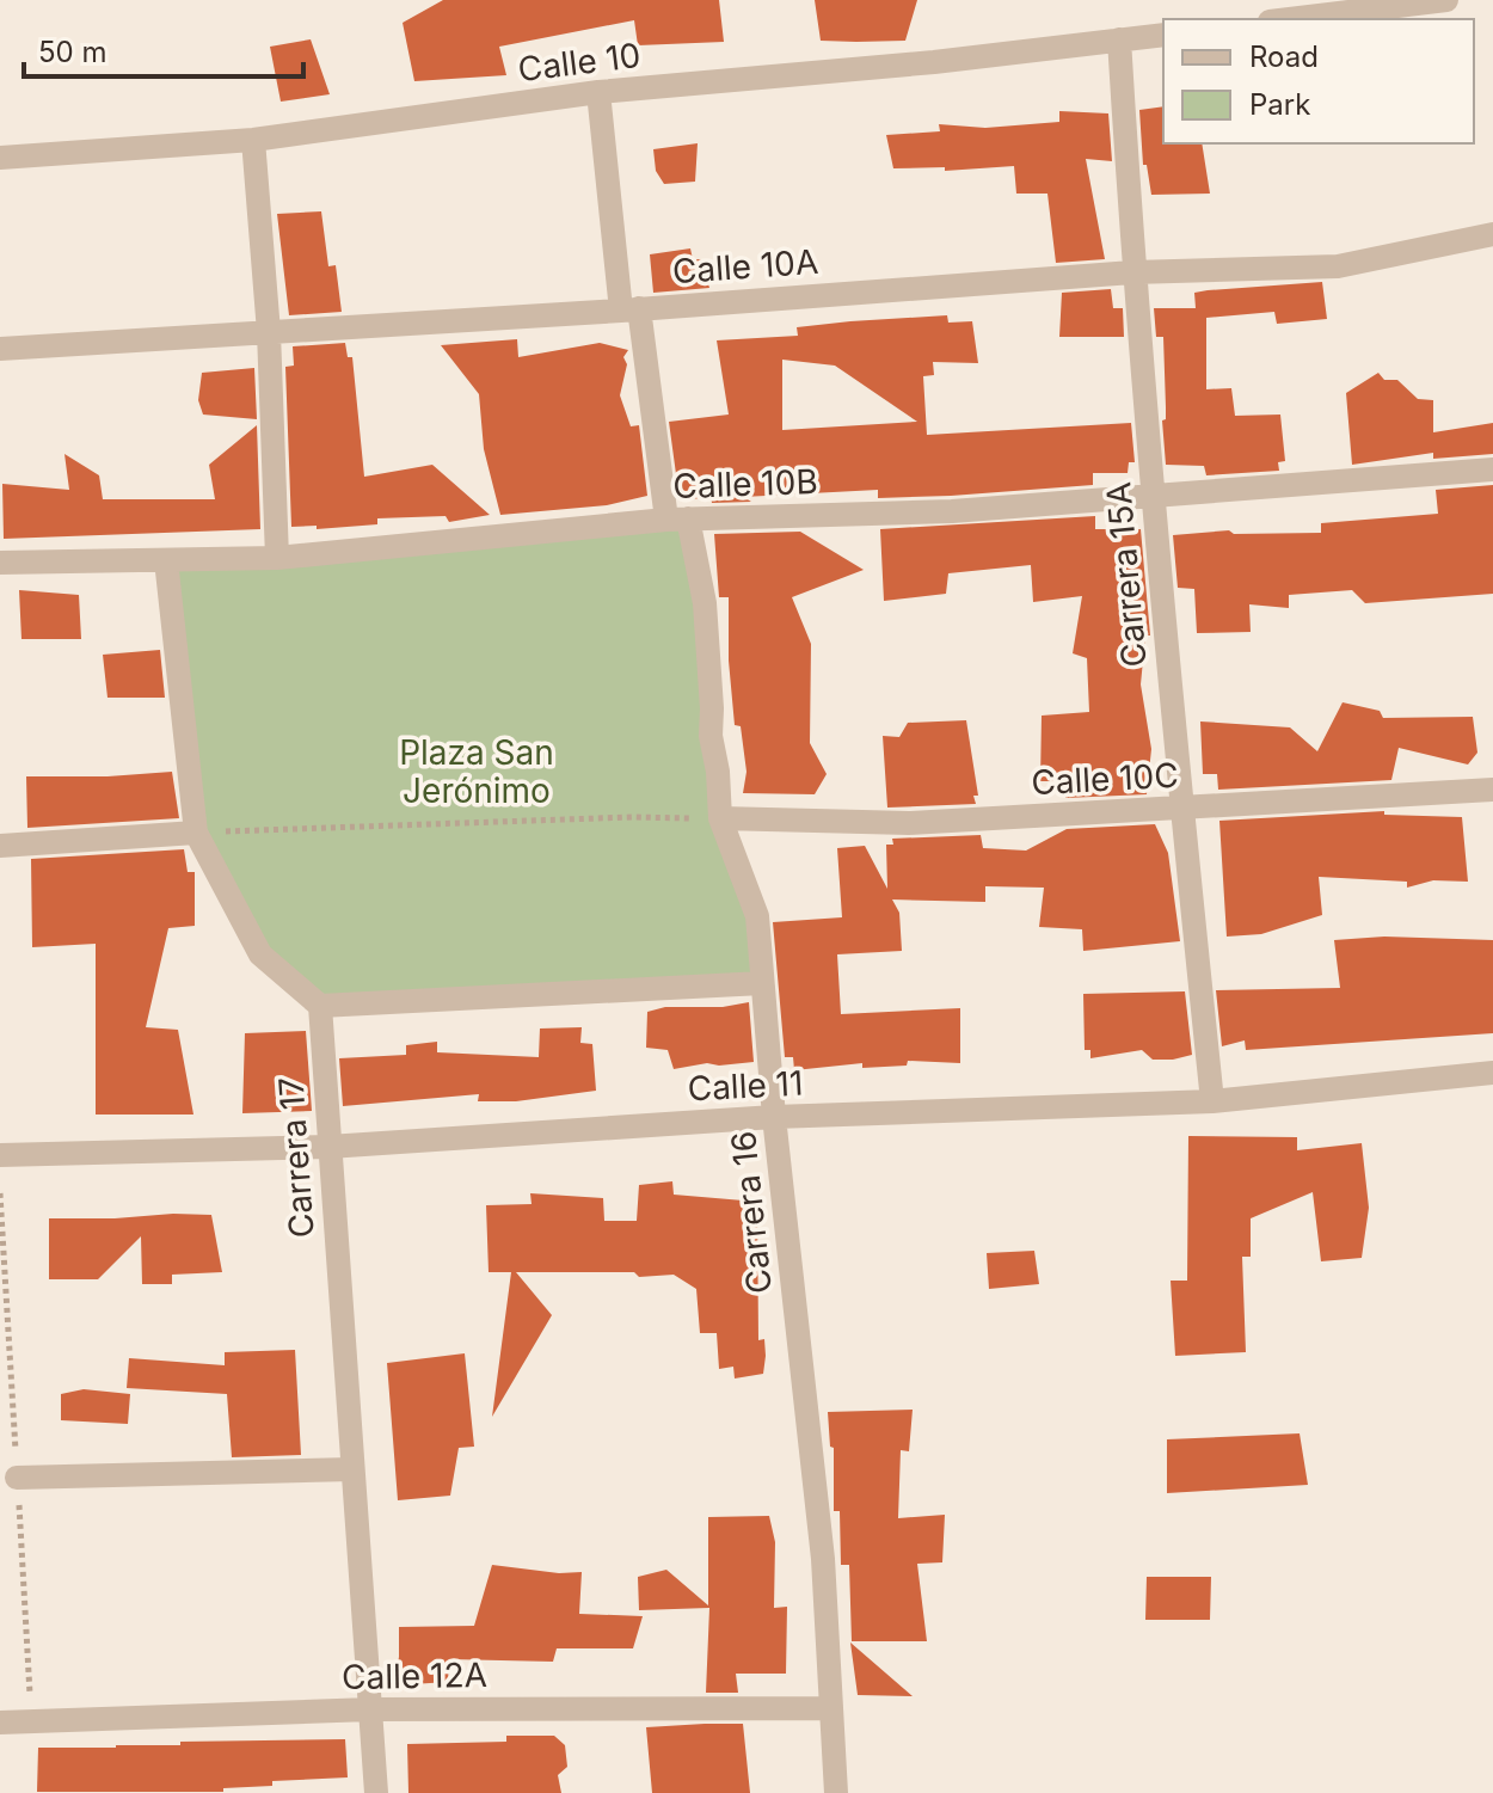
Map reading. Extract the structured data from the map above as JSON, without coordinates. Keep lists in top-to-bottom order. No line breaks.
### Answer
{"streets":{"street":["Calle 10","Calle 10A","Calle 10B","Carrera 15A","Calle 10C","Calle 11","Carrera 17","Carrera 16","Calle 12A"]},"crossings":[["Calle 10","Carrera 15A"],["Calle 10","Carrera 16"],["Calle 10A","Carrera 15A"],["Calle 10A","Carrera 16"],["Calle 10B","Carrera 15A"],["Calle 10B","Carrera 16"],["Carrera 15A","Calle 10C"],["Carrera 15A","Calle 11"],["Calle 10C","Carrera 16"],["Calle 11","Carrera 17"],["Calle 11","Carrera 16"],["Carrera 17","Calle 12A"],["Carrera 16","Calle 12A"]],"parks":["Plaza San Jerónimo"],"legend":["Road","Park"],"scale_bar":"50 m"}
